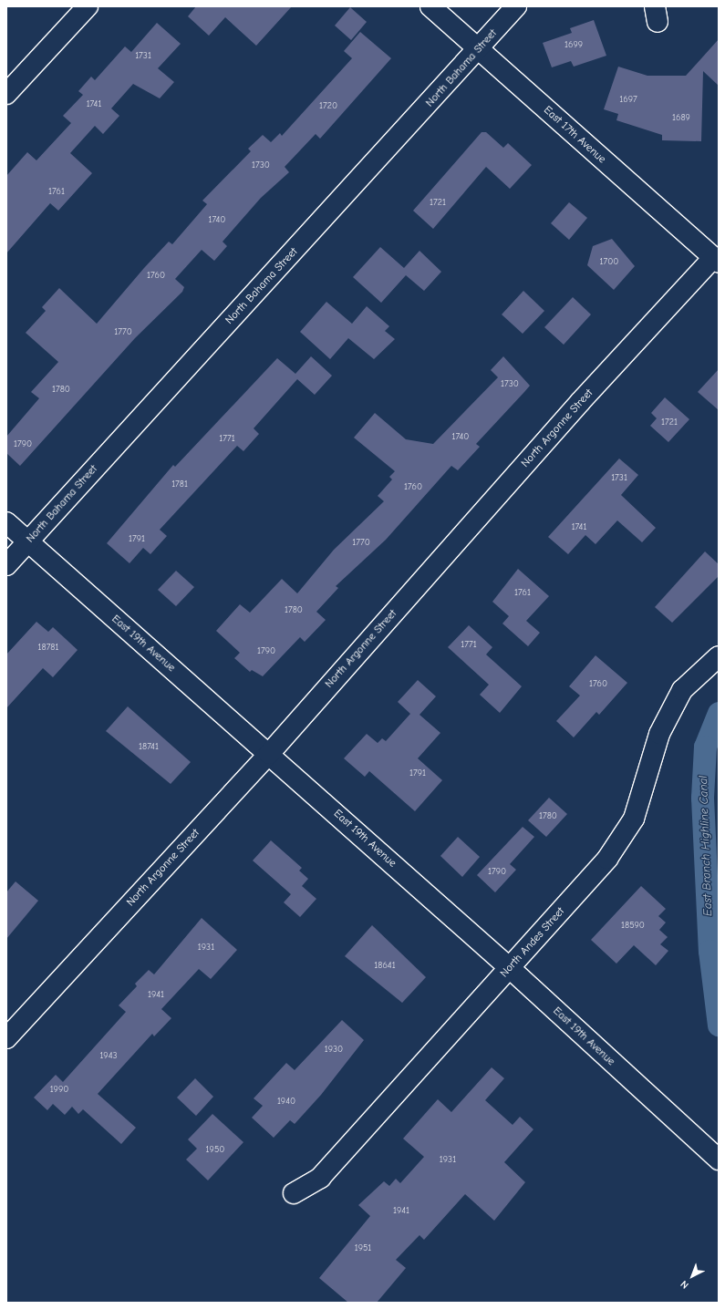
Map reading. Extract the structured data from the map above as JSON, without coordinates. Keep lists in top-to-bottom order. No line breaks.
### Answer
{"streets":{"street":["North Bahama Street","East 17th Avenue","North Argonne Street","East 19th Avenue","North Andes Street"]},"crossings":[["North Bahama Street","East 17th Avenue"],["North Bahama Street","East 19th Avenue"],["East 17th Avenue","North Argonne Street"],["North Argonne Street","East 19th Avenue"],["East 19th Avenue","North Andes Street"]],"water":["East Branch Highline Canal"],"house_numbers":["1699","1731","1697","1741","1720","1689","1730","1761","1721","1740","1700","1760","1770","1730","1780","1721","1740","1771","1790","1731","1781","1760","1741","1791","1770","1761","1780","1771","18781","1790","1760","18741","1791","1780","1790","18590","1931","18641","1941","1930","1943","1990","1940","1950","1931","1941","1951"],"north":"bottom left"}
